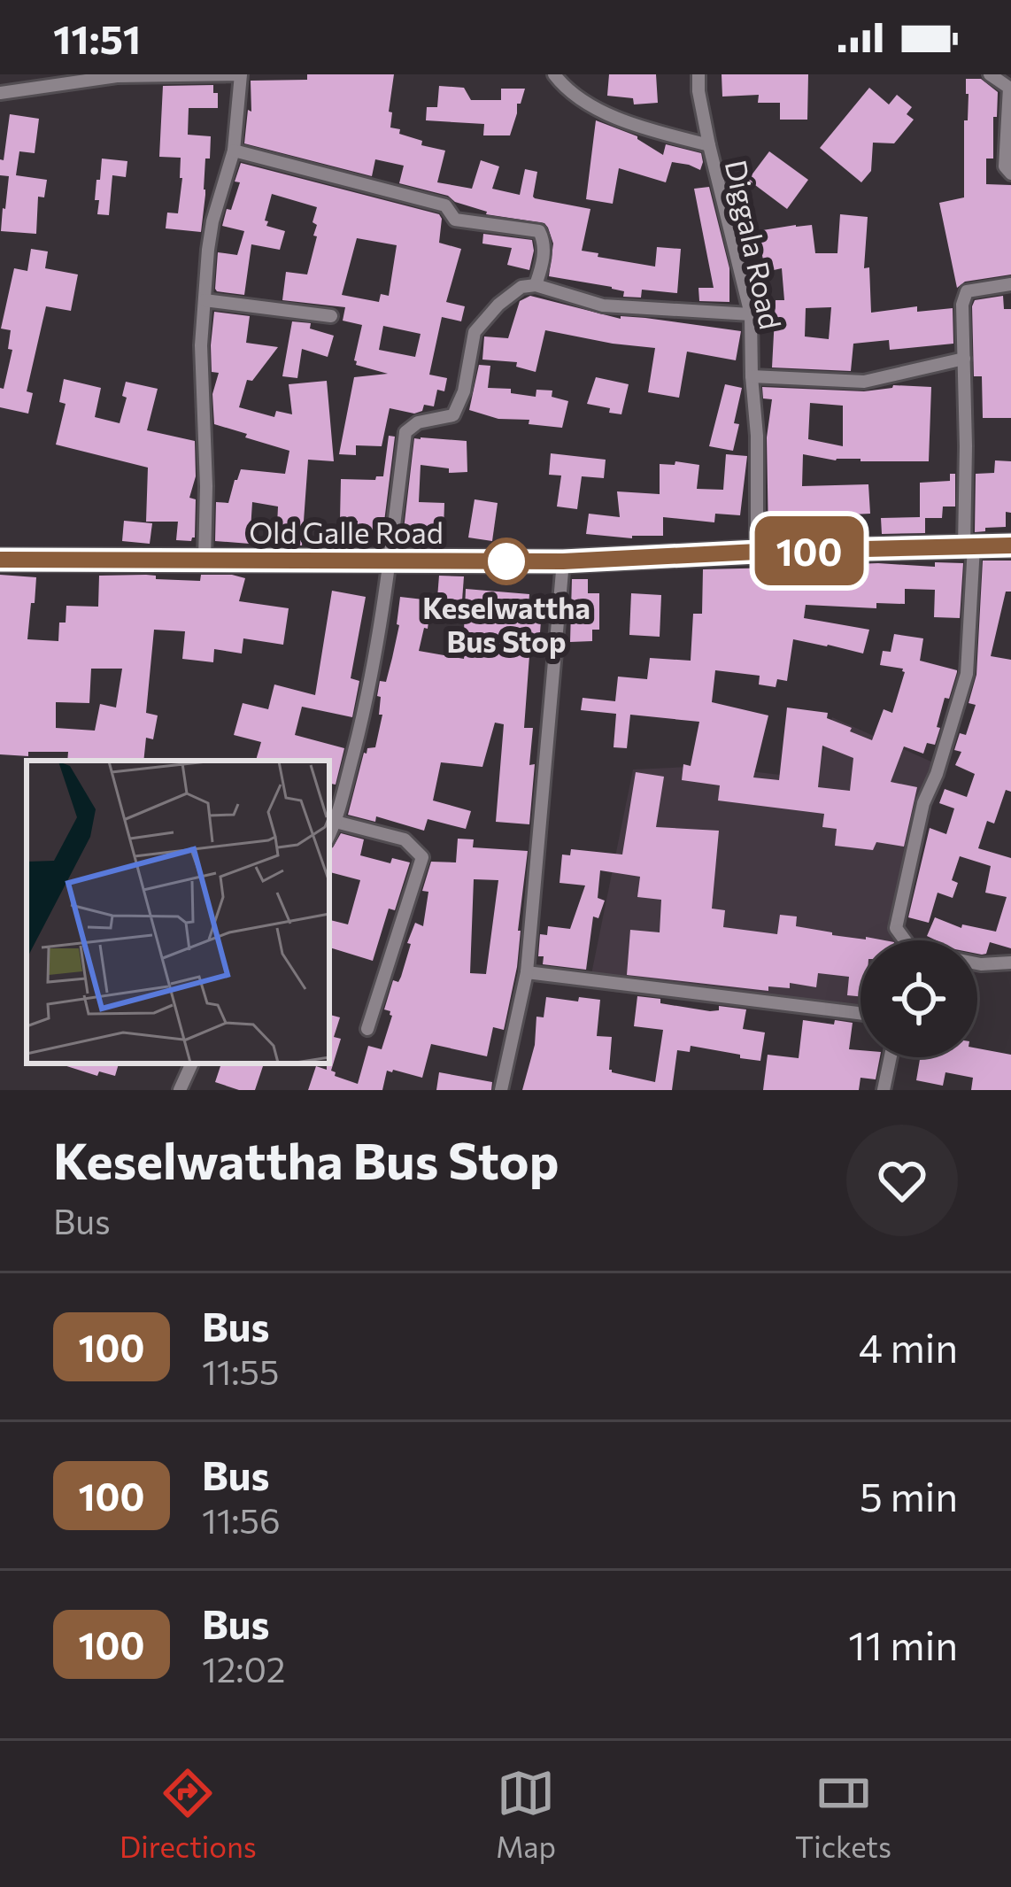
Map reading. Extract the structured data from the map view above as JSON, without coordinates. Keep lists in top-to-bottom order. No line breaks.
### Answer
{"streets":{"highway":["Old Galle Road"],"street":["Diggala Road"]},"crossings":[["Diggala Road","Old Galle Road"]],"places":["Keselwattha Bus Stop"],"lines":["bus line 100"],"page":{"status":"11:51","on_map":"100","heading":["Keselwattha Bus Stop","Bus"],"list":[{"mark":"100","name":"Bus","note":"11:55","value":"4 min"},{"mark":"100","name":"Bus","note":"11:56","value":"5 min"},{"mark":"100","name":"Bus","note":"12:02","value":"11 min"}],"tabs":["Directions","Map","Tickets"]}}
